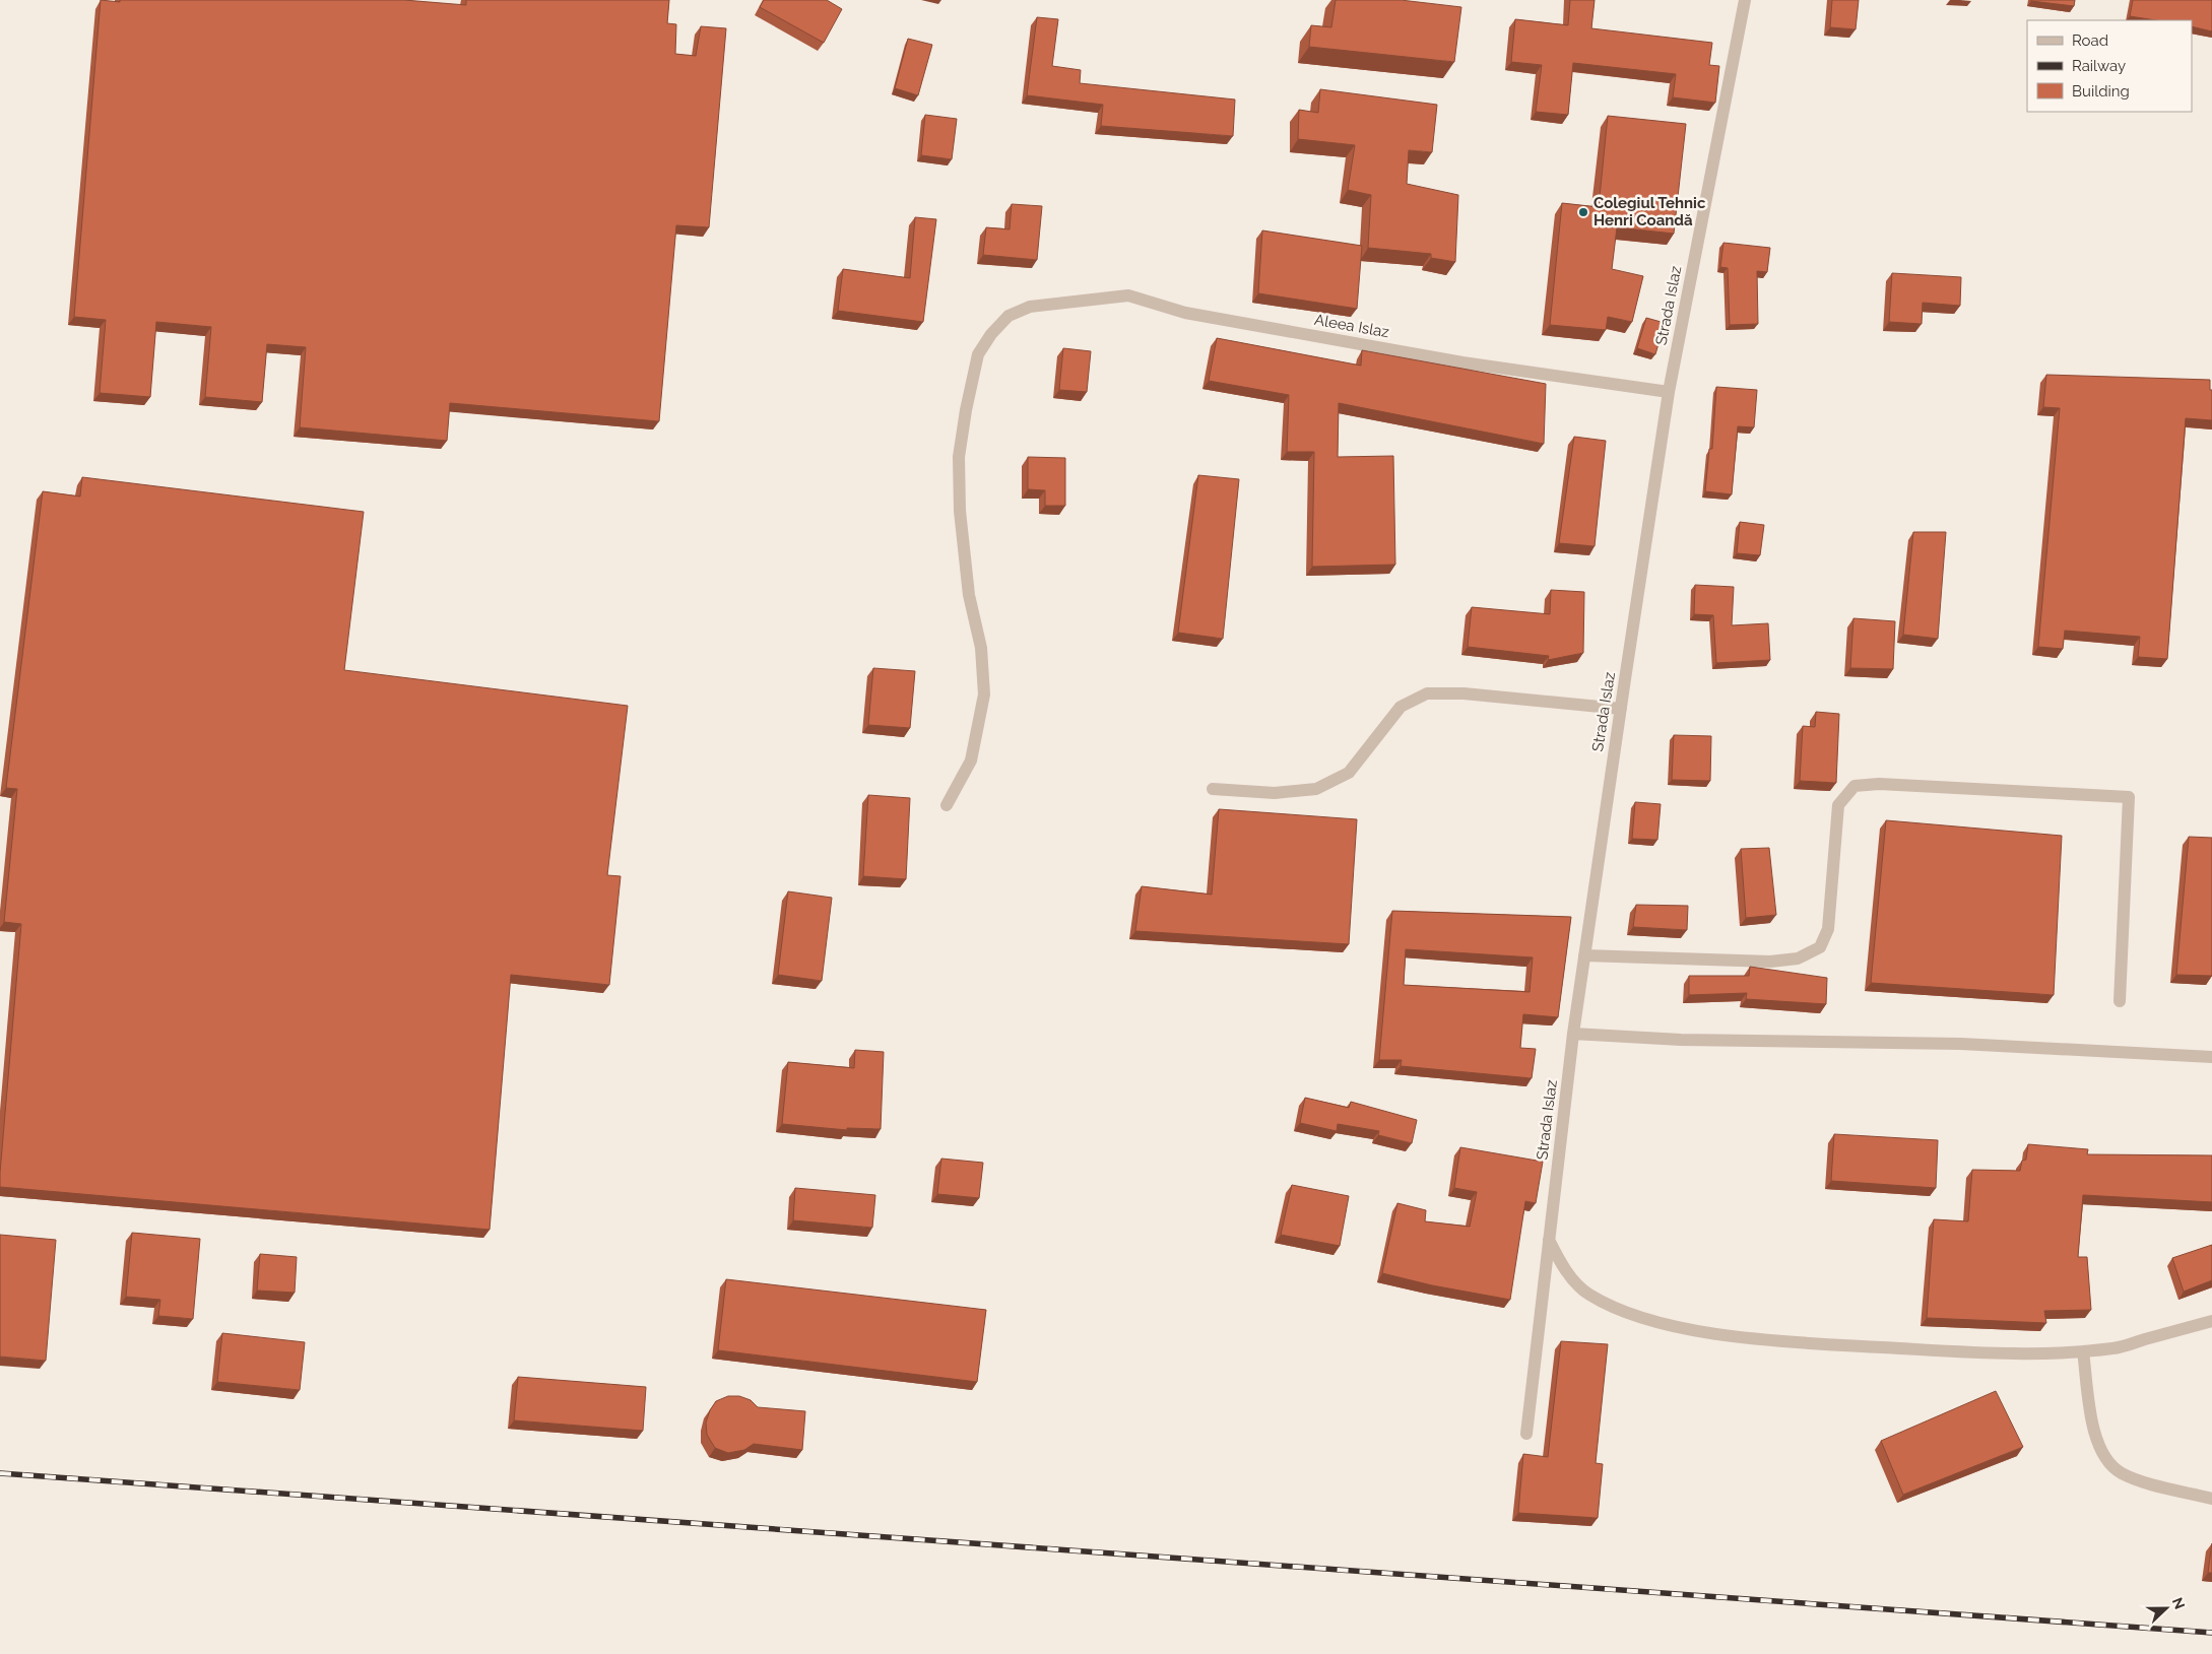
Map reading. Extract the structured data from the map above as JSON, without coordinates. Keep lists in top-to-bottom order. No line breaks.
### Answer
{"streets":{"street":["Strada Islaz","Aleea Islaz"]},"crossings":[["Strada Islaz","Aleea Islaz"]],"places":["Colegiul Tehnic Henri Coandă"],"legend":["Road","Railway","Building"],"north":"right"}
